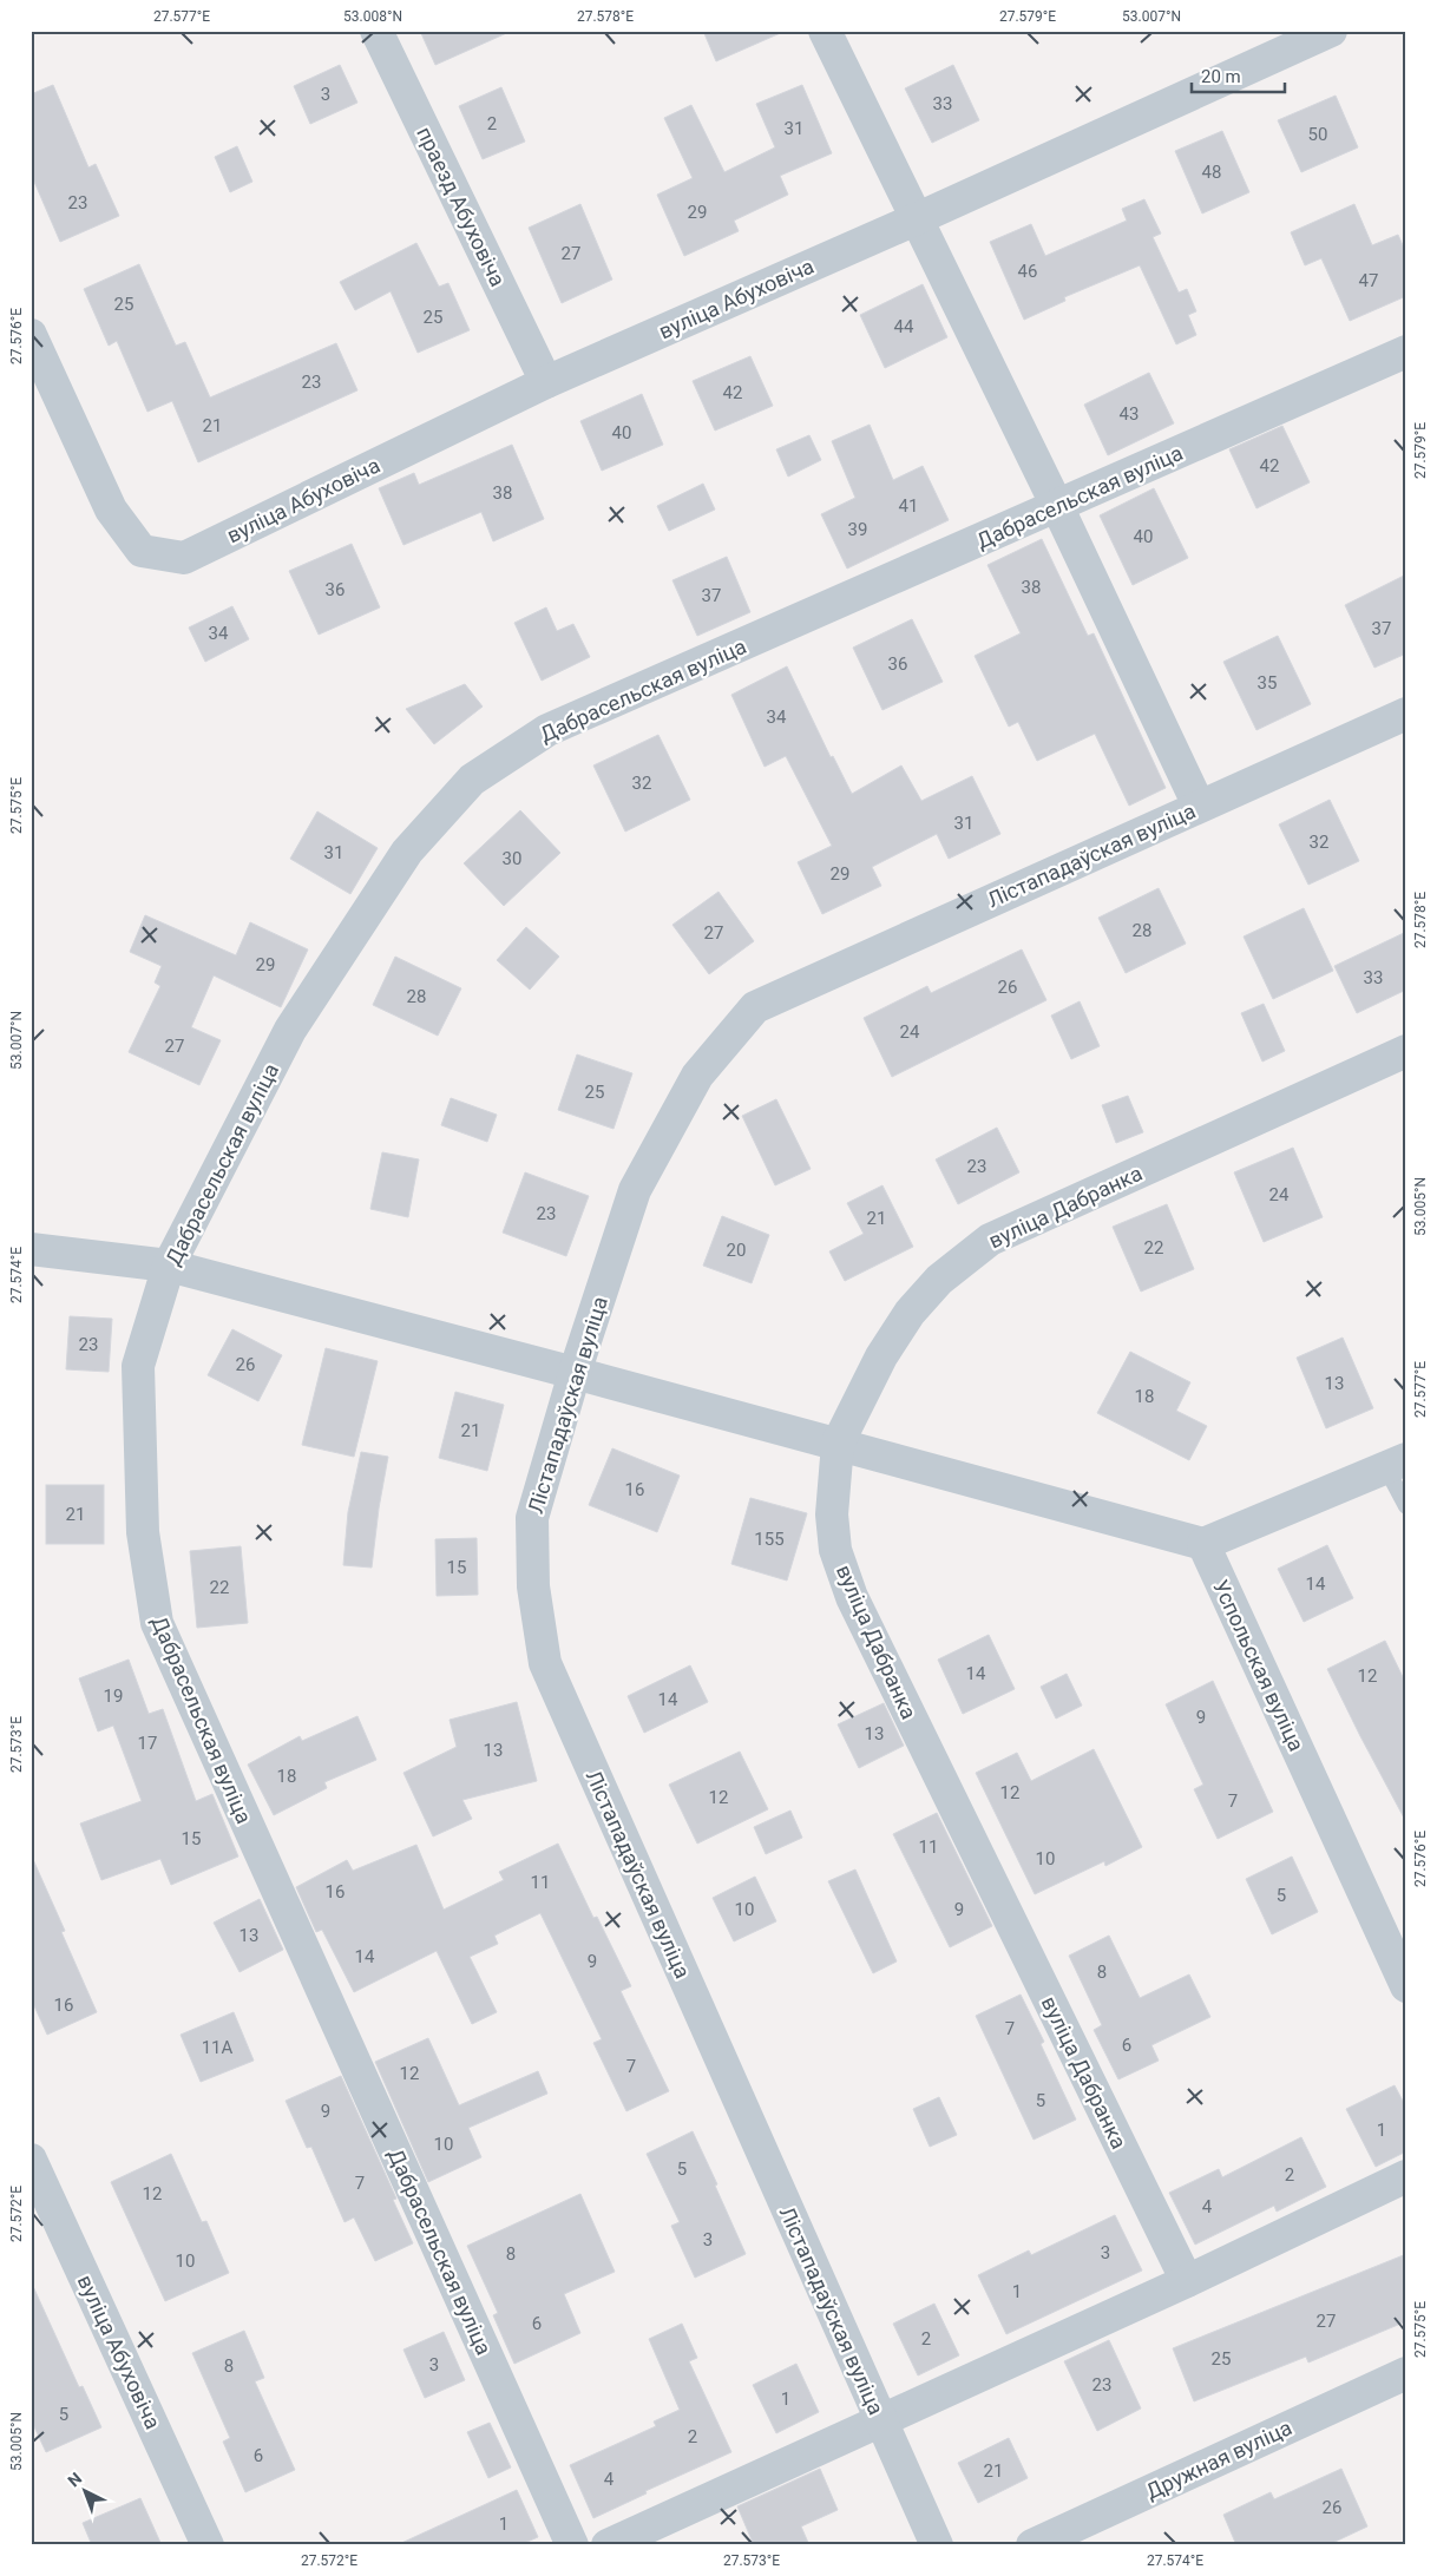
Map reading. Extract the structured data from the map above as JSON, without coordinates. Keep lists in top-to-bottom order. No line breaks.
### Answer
{"streets":{"street":["праезд Абуховіча","вуліца Абуховіча","Дабрасельская вуліца","Лістападаўская вуліца","вуліца Дабранка","Успольская вуліца","Дружная вуліца"]},"crossings":[["праезд Абуховіча","вуліца Абуховіча"]],"house_numbers":["3","33","2","31","50","48","23","29","27","46","47","25","25","44","23","42","43","21","40","42","38","41","39","40","38","36","37","37","34","36","35","34","32","31","32","31","30","29","28","27","29","33","26","28","24","27","25","23","24","23","21","22","20","23","26","13","18","21","16","21","155","15","14","22","14","12","19","14","9","13","17","13","18","12","12","7","15","11","10","11","16","5","10","9","13","14","9","8","16","7","6","11А","7","12","5","9","1","10","5","2","7","12","4","3","3","8","10","1","27","6","2","25","3","8","23","1","5","2","6","21","4","26","1"],"scale_bar":"20 m","north":"top left","coordinates":["27.577°E","53.008°N","27.578°E","27.579°E","53.007°N","27.576°E","27.575°E","53.005°N","27.574°E","27.573°E","27.572°E"]}
